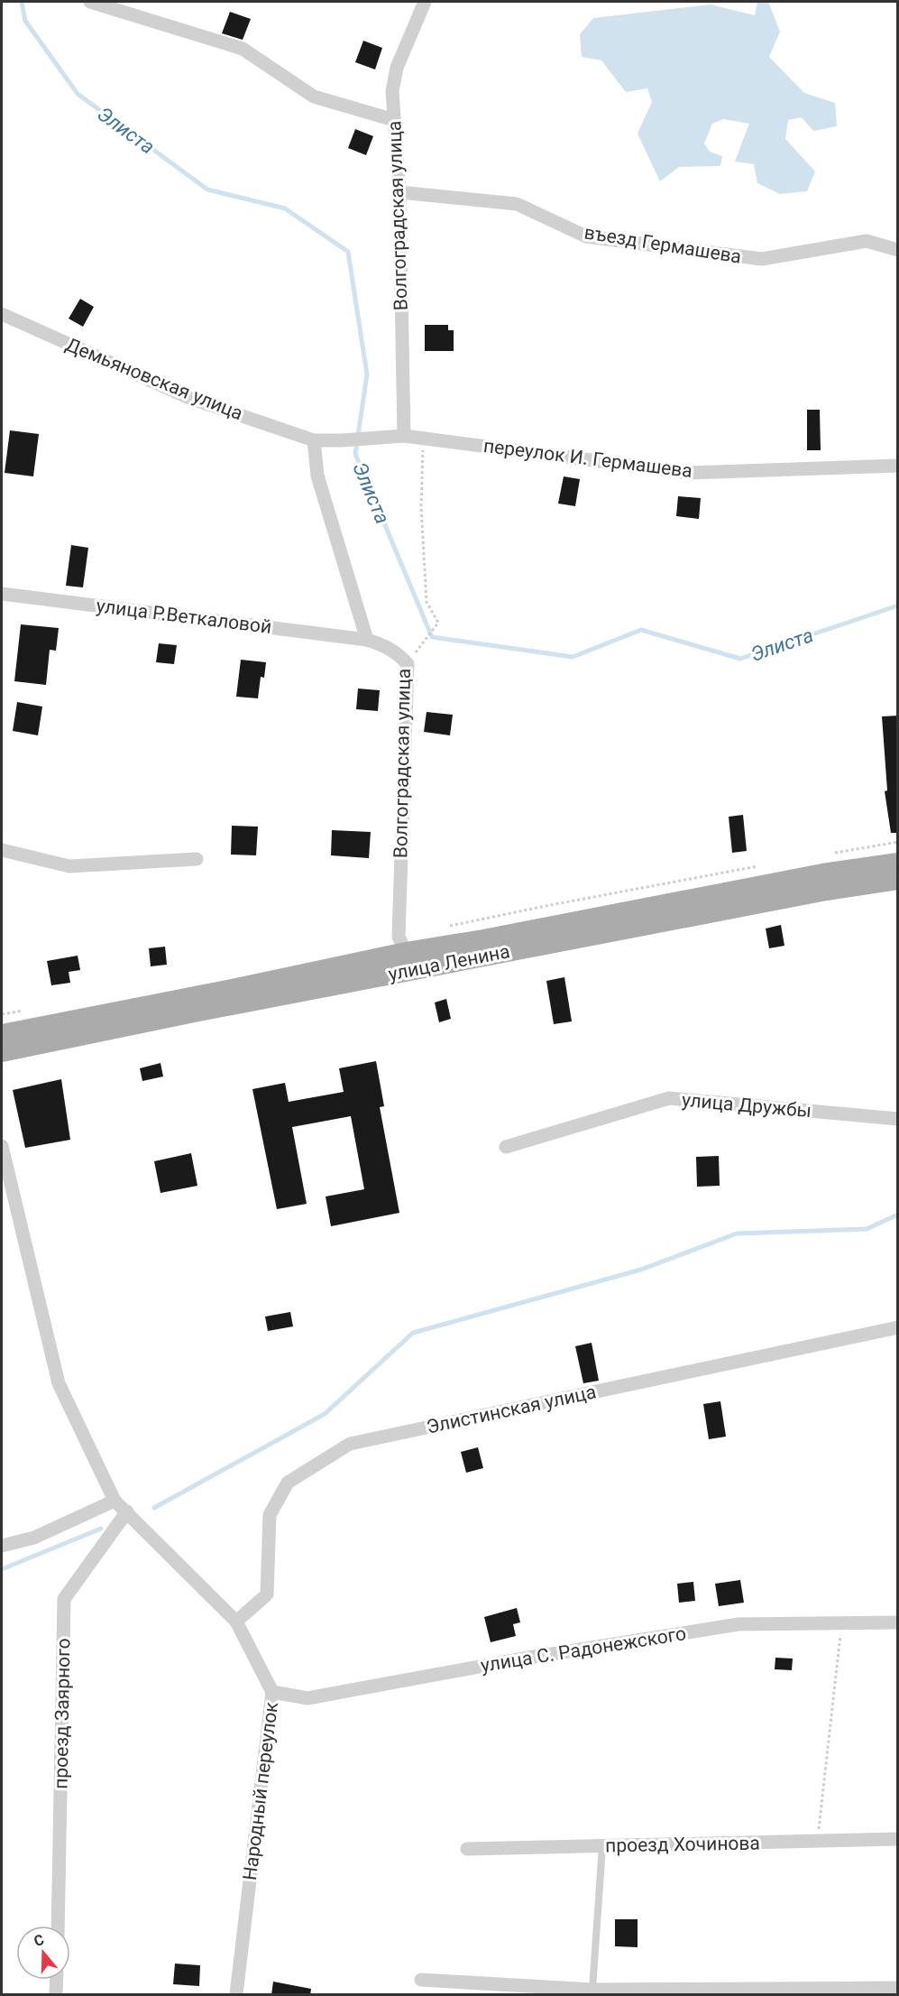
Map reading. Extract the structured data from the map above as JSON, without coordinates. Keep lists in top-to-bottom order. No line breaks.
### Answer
{"streets":{"main road":["улица Ленина"],"street":["Волгоградская улица","въезд Гермашева","Демьяновская улица","переулок И. Гермашева","улица Р.Веткаловой","улица Дружбы","Элистинская улица","улица С. Радонежского","проезд Заярного","Народный переулок","проезд Хочинова"]},"crossings":[["Волгоградская улица","въезд Гермашева"],["Волгоградская улица","переулок И. Гермашева"],["Волгоградская улица","улица Р.Веткаловой"],["Волгоградская улица","улица Ленина"],["Демьяновская улица","переулок И. Гермашева"],["Элистинская улица","Народный переулок"],["улица С. Радонежского","Народный переулок"],["проезд Заярного","Народный переулок"]],"water":["Элиста"],"north":"top"}
